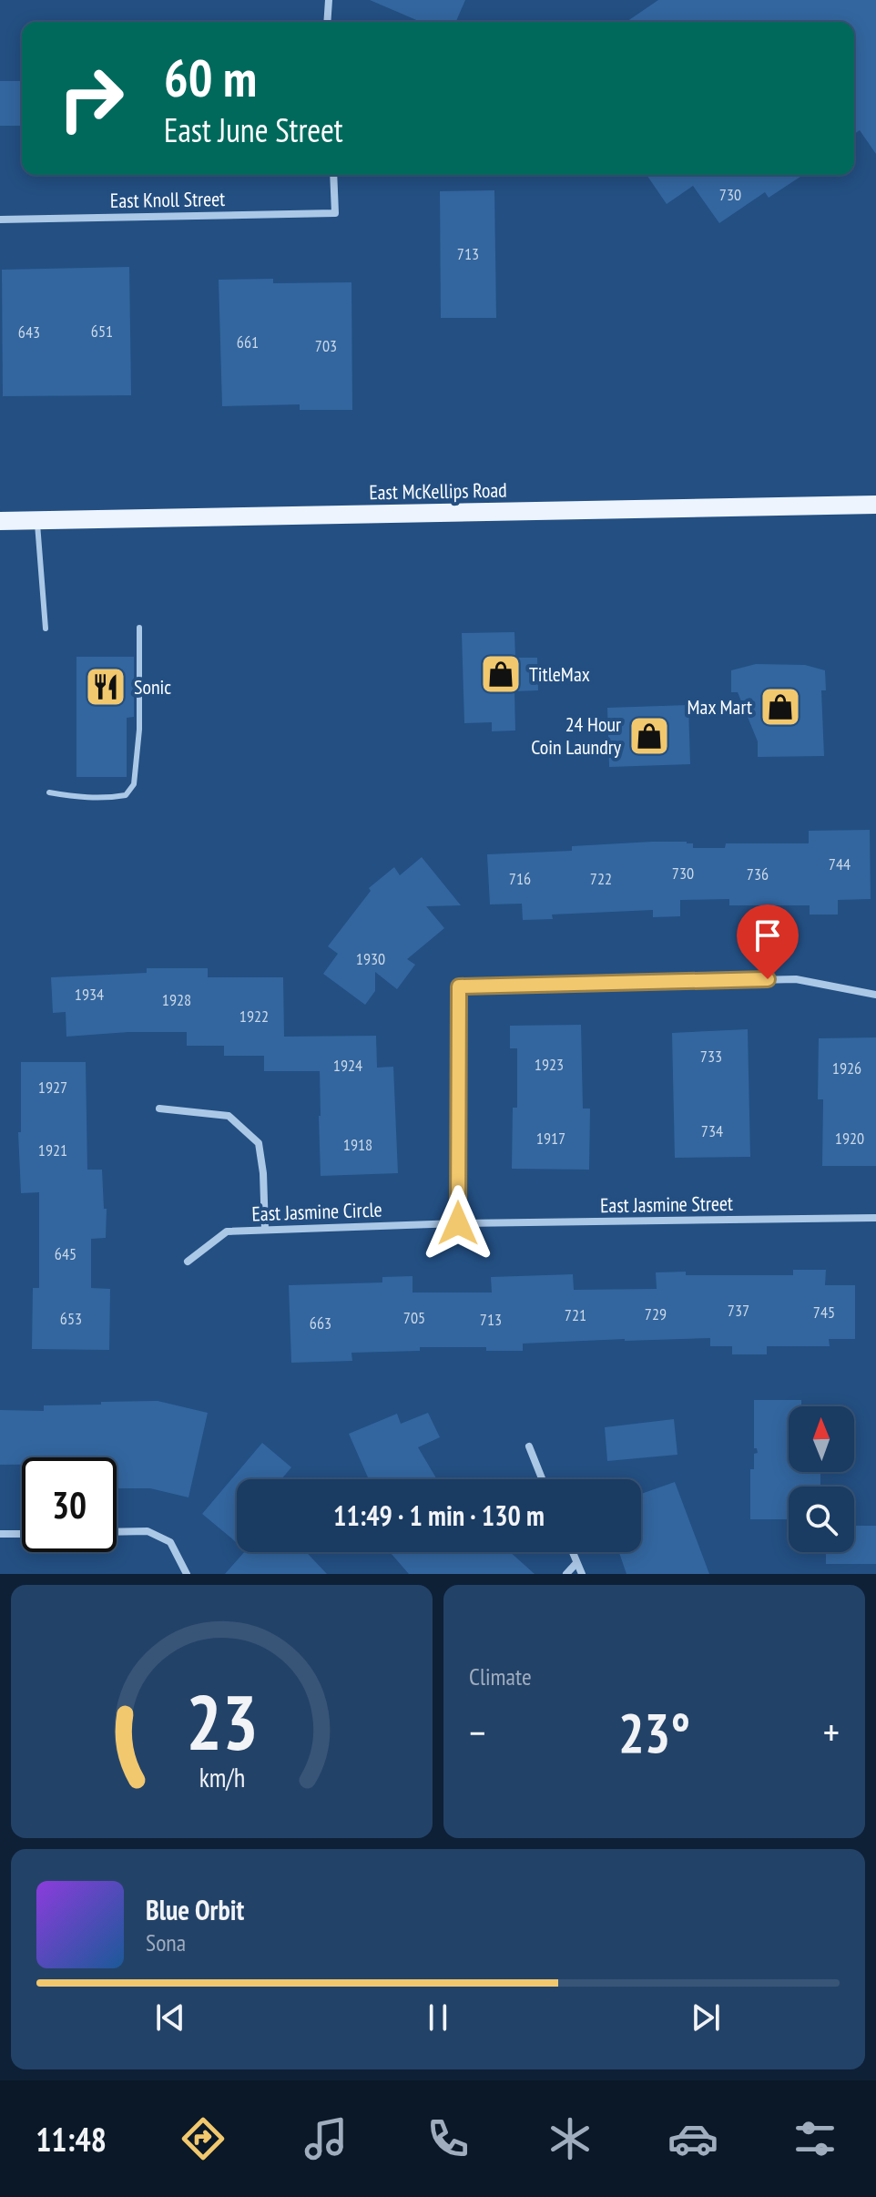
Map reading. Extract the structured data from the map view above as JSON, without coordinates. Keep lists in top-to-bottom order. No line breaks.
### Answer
{"streets":{"main road":["East McKellips Road"],"street":["East Knoll Street","East Jasmine Street","East Jasmine Circle"]},"crossings":[["East Jasmine Street","East Jasmine Circle"]],"places":{"shop":["TitleMax","Max Mart","24 Hour Coin Laundry"],"restaurant":["Sonic"]},"house_numbers":["730","713","651","643","661","703","744","730","736","716","722","1930","1934","1928","1922","733","1923","1924","1926","1927","734","1917","1920","1918","1921","645","737","745","729","721","705","653","713","663"],"north":"top","page":{"turn":["60 m","East June Street"],"limit":"30","trip":"11:49 · 1 min · 130 m","tile":"Climate","heat":["−","23°","+"],"song":["Blue Orbit","Sona"],"tabs":"11:48","gauge":["23","km/h"]}}
